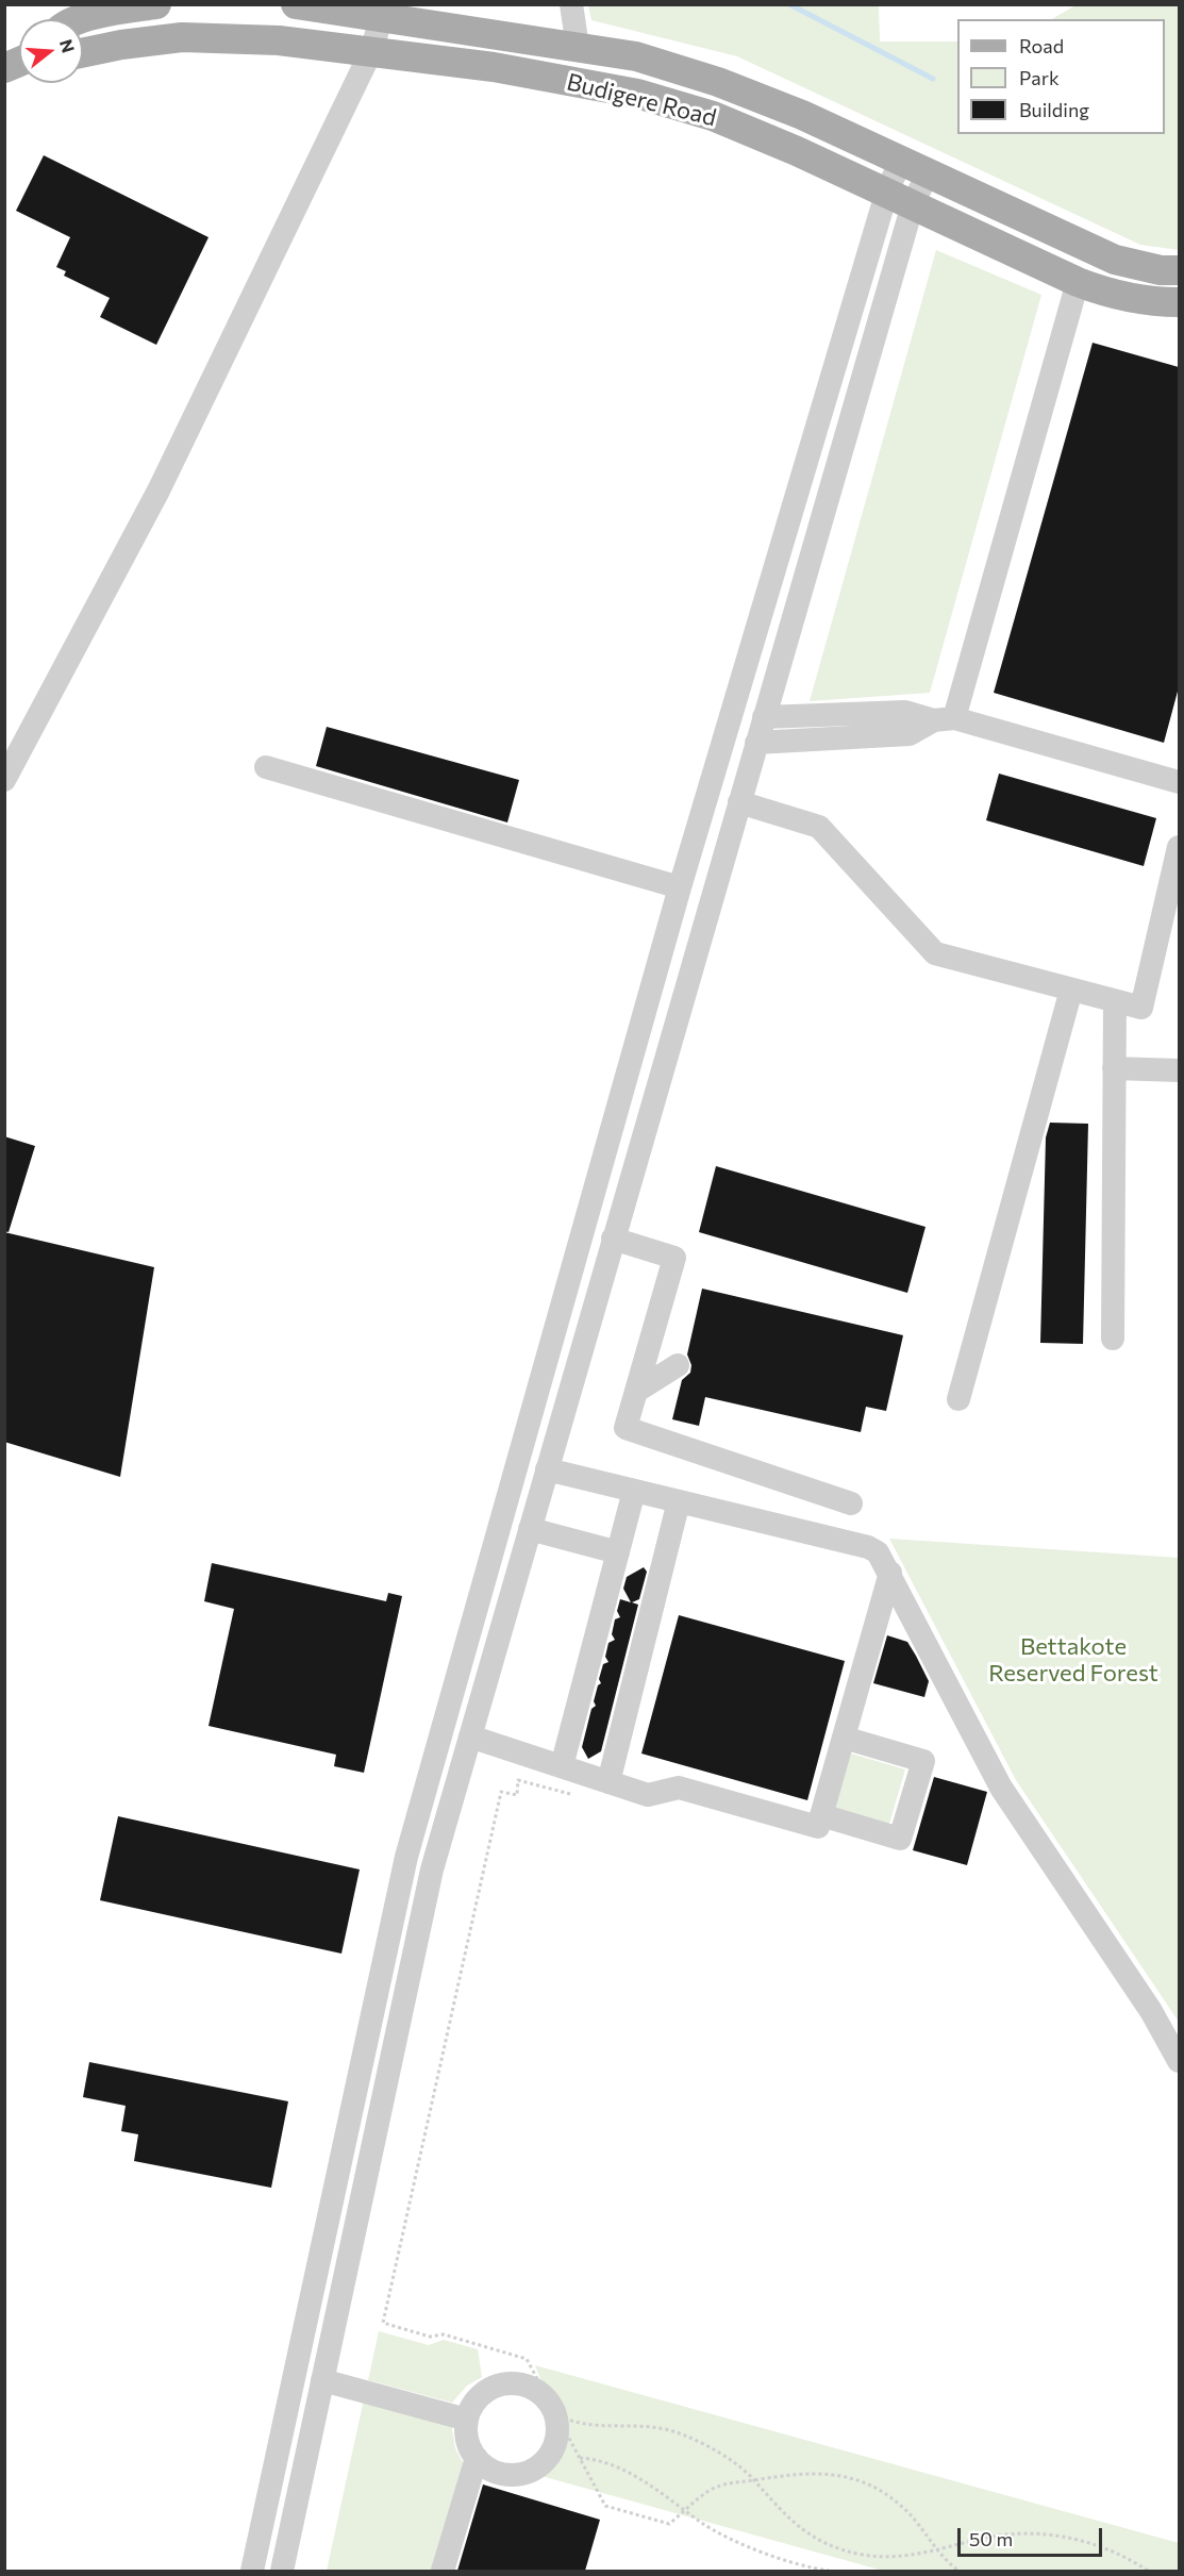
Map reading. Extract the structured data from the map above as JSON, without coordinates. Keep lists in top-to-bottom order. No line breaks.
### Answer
{"streets":{"main road":["Budigere Road"]},"parks":["Bettakote Reserved Forest"],"legend":["Road","Park","Building"],"scale_bar":"50 m","north":"right"}
